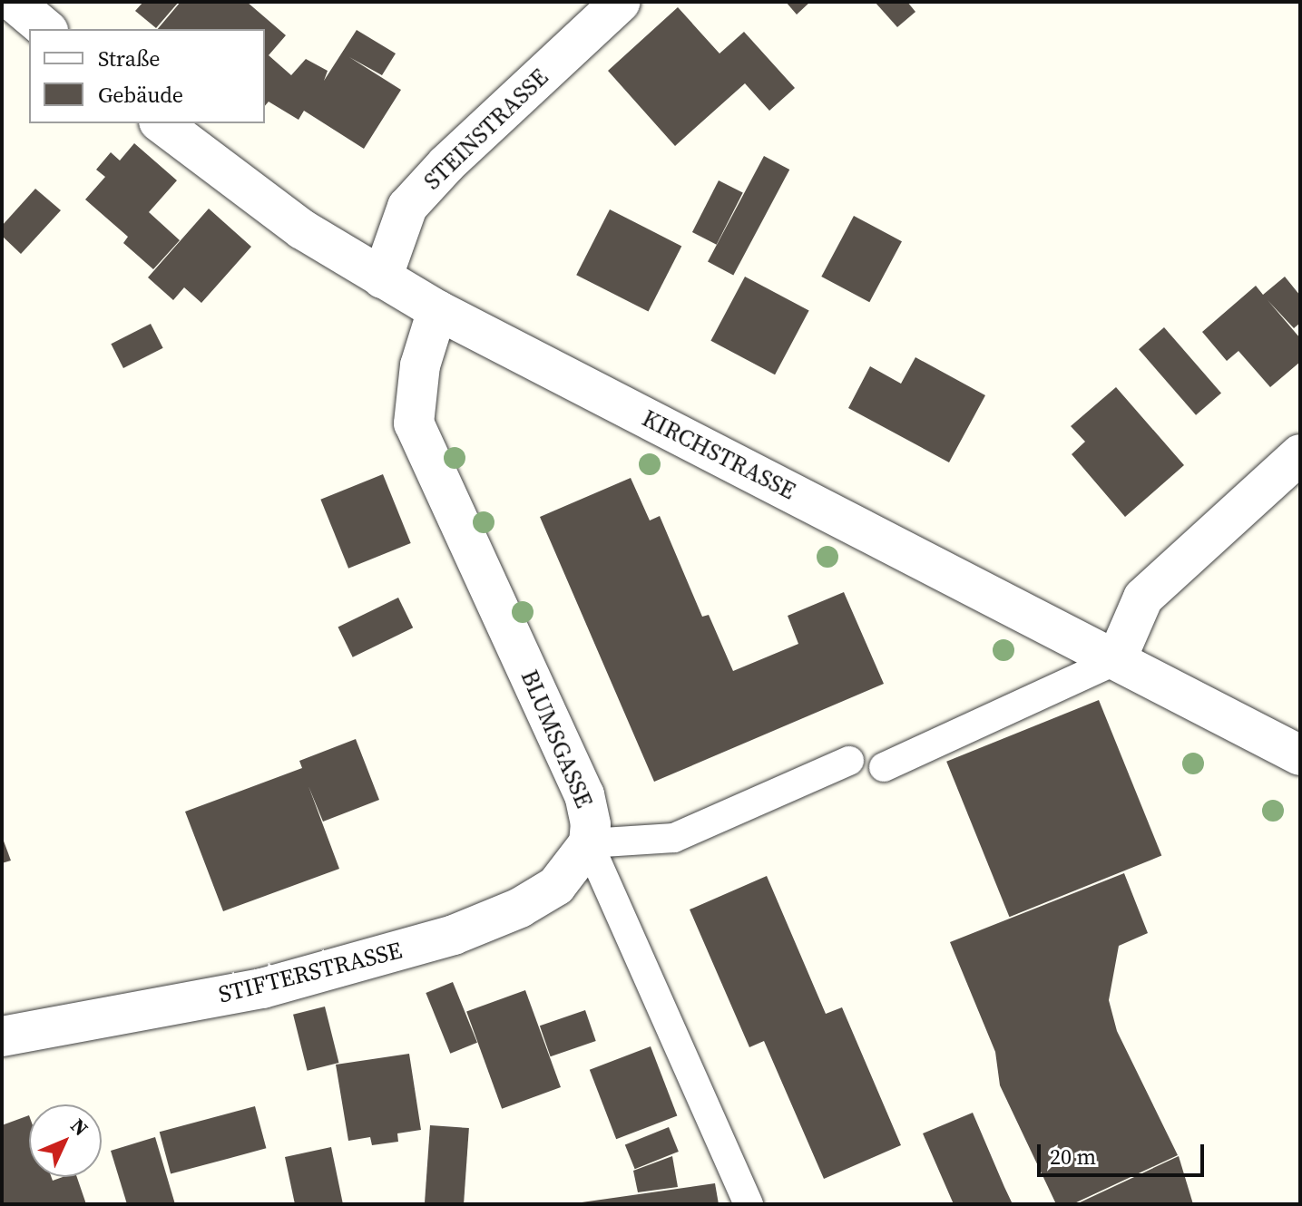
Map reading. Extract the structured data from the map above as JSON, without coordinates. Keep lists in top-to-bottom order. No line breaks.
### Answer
{"streets":{"street":["STEINSTRASSE","KIRCHSTRASSE","BLUMSGASSE","STIFTERSTRASSE"]},"crossings":[["STEINSTRASSE","KIRCHSTRASSE"],["KIRCHSTRASSE","BLUMSGASSE"],["BLUMSGASSE","STIFTERSTRASSE"]],"legend":["Straße","Gebäude"],"scale_bar":"20 m","north":"top right"}
